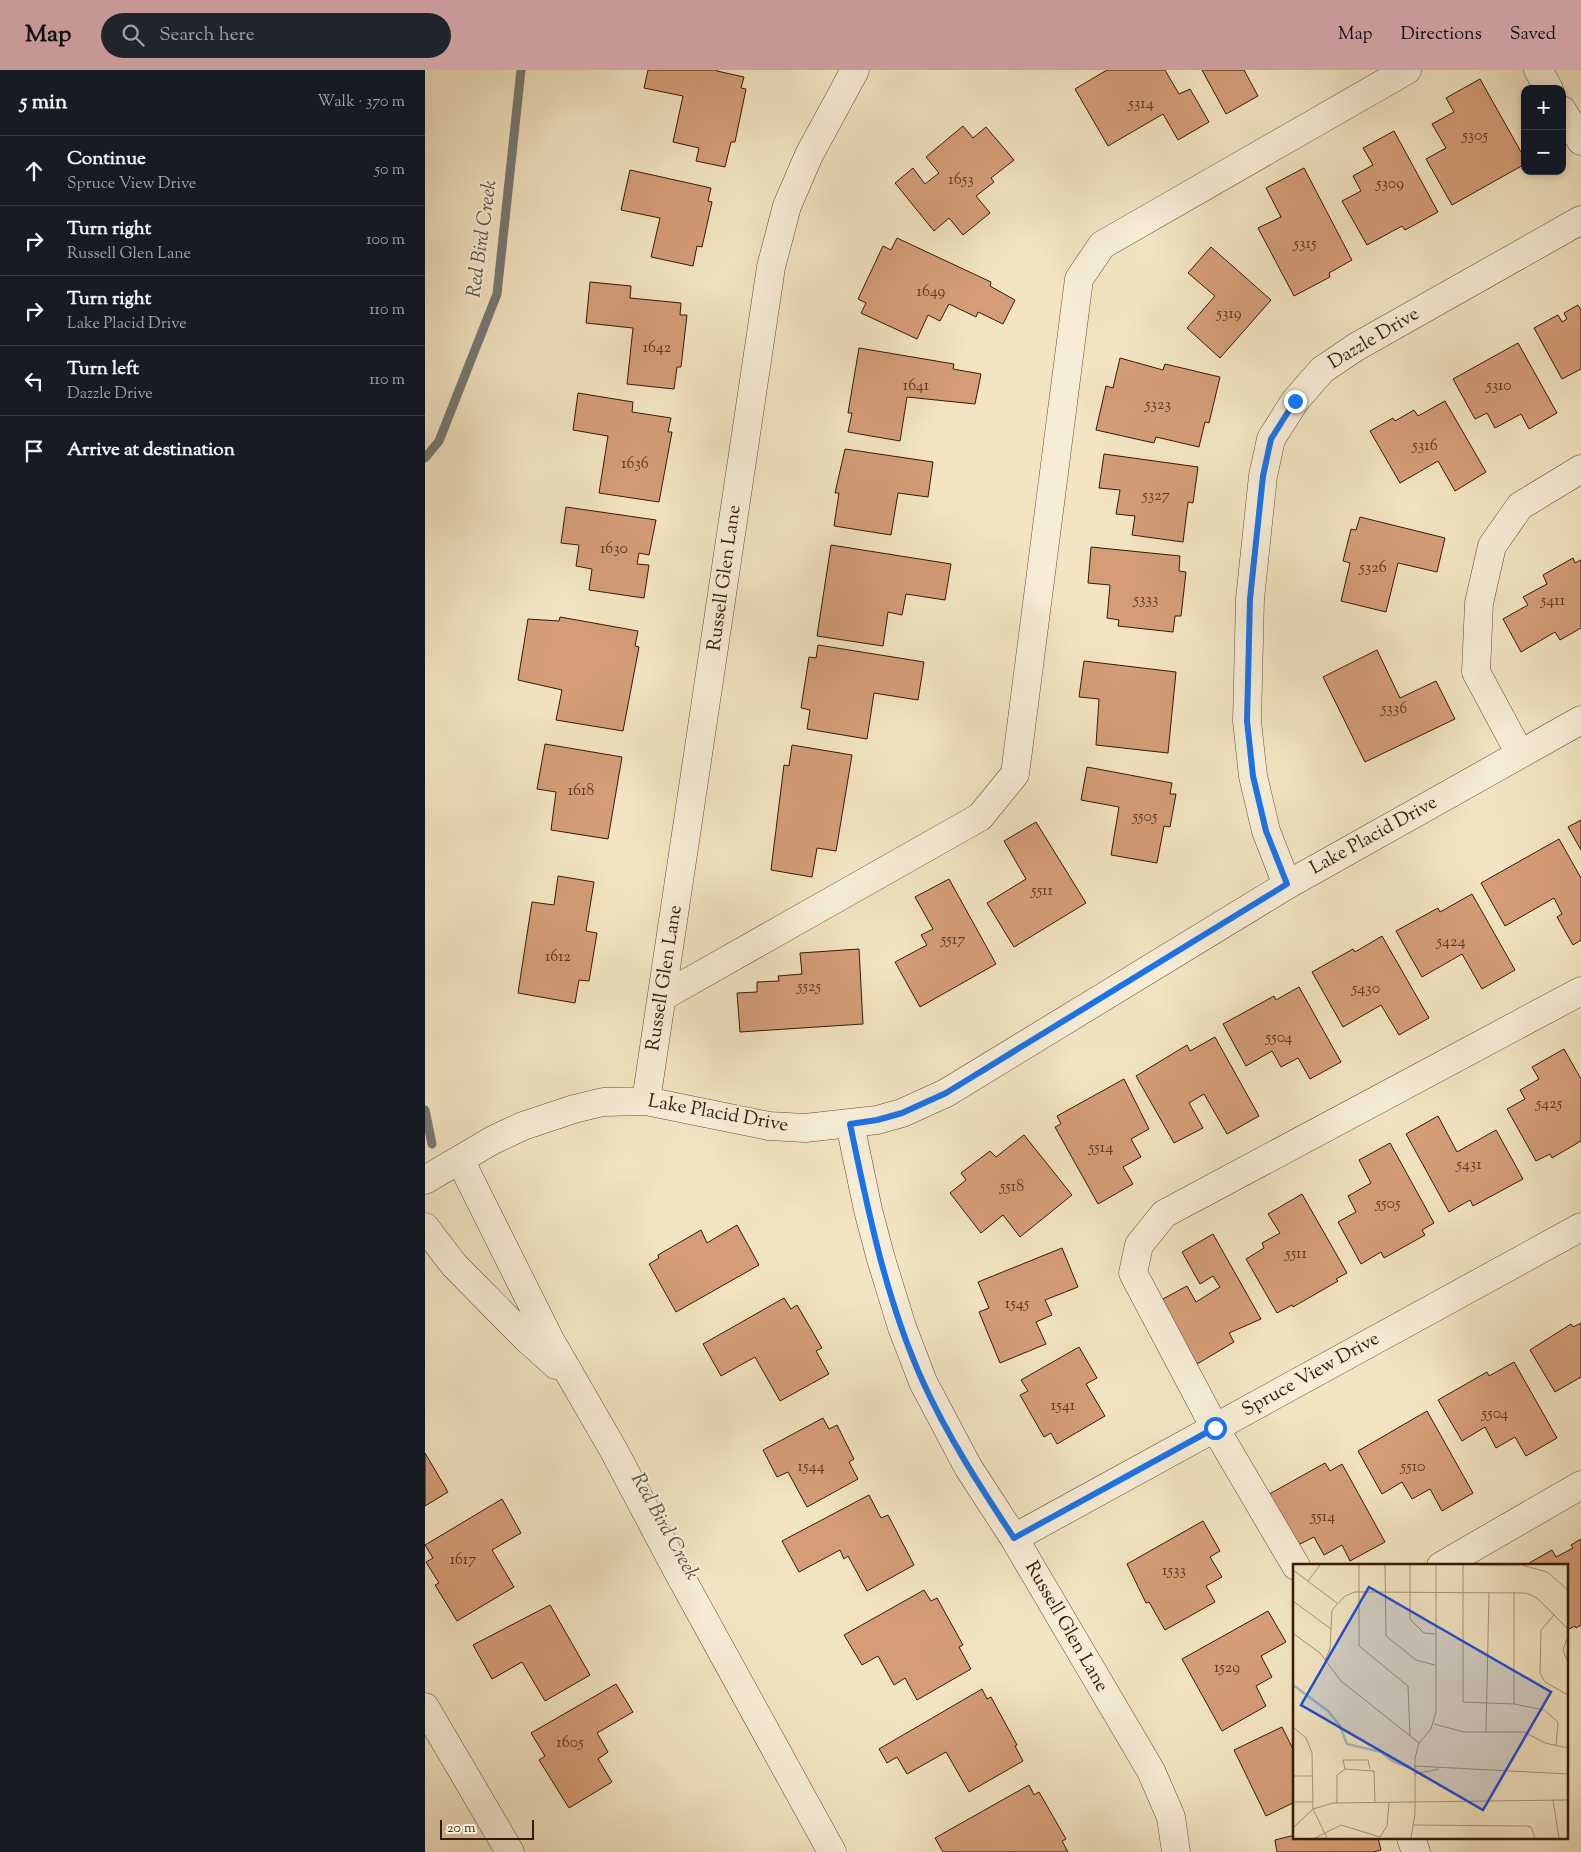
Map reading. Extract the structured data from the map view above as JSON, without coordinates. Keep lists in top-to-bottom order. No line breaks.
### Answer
{"streets":{"street":["Dazzle Drive","Russell Glen Lane","Lake Placid Drive","Spruce View Drive"]},"crossings":[["Dazzle Drive","Lake Placid Drive"],["Russell Glen Lane","Lake Placid Drive"],["Russell Glen Lane","Spruce View Drive"]],"water":["Red Bird Creek"],"house_numbers":["5314","5305","1653","5309","5315","1649","5319","1642","1641","5310","5323","5316","1636","5327","1630","5326","5333","5411","5336","1618","5505","5511","5517","5424","1612","5525","5430","5504","5425","5514","5431","5518","5505","5511","1545","1541","5504","1544","5510","5514","1617","1533","1529","1605"],"scale_bar":"20 m","page":{"header":"Map","search":"Search here","nav":["Map","Directions","Saved"],"heading":["5 min","Walk · 370 m"],"map_buttons":["+","−"],"list":[["Continue","Spruce View Drive","50 m"],["Turn right","Russell Glen Lane","100 m"],["Turn right","Lake Placid Drive","110 m"],["Turn left","Dazzle Drive","110 m"],"Arrive at destination"],"scale":"20 m"}}
